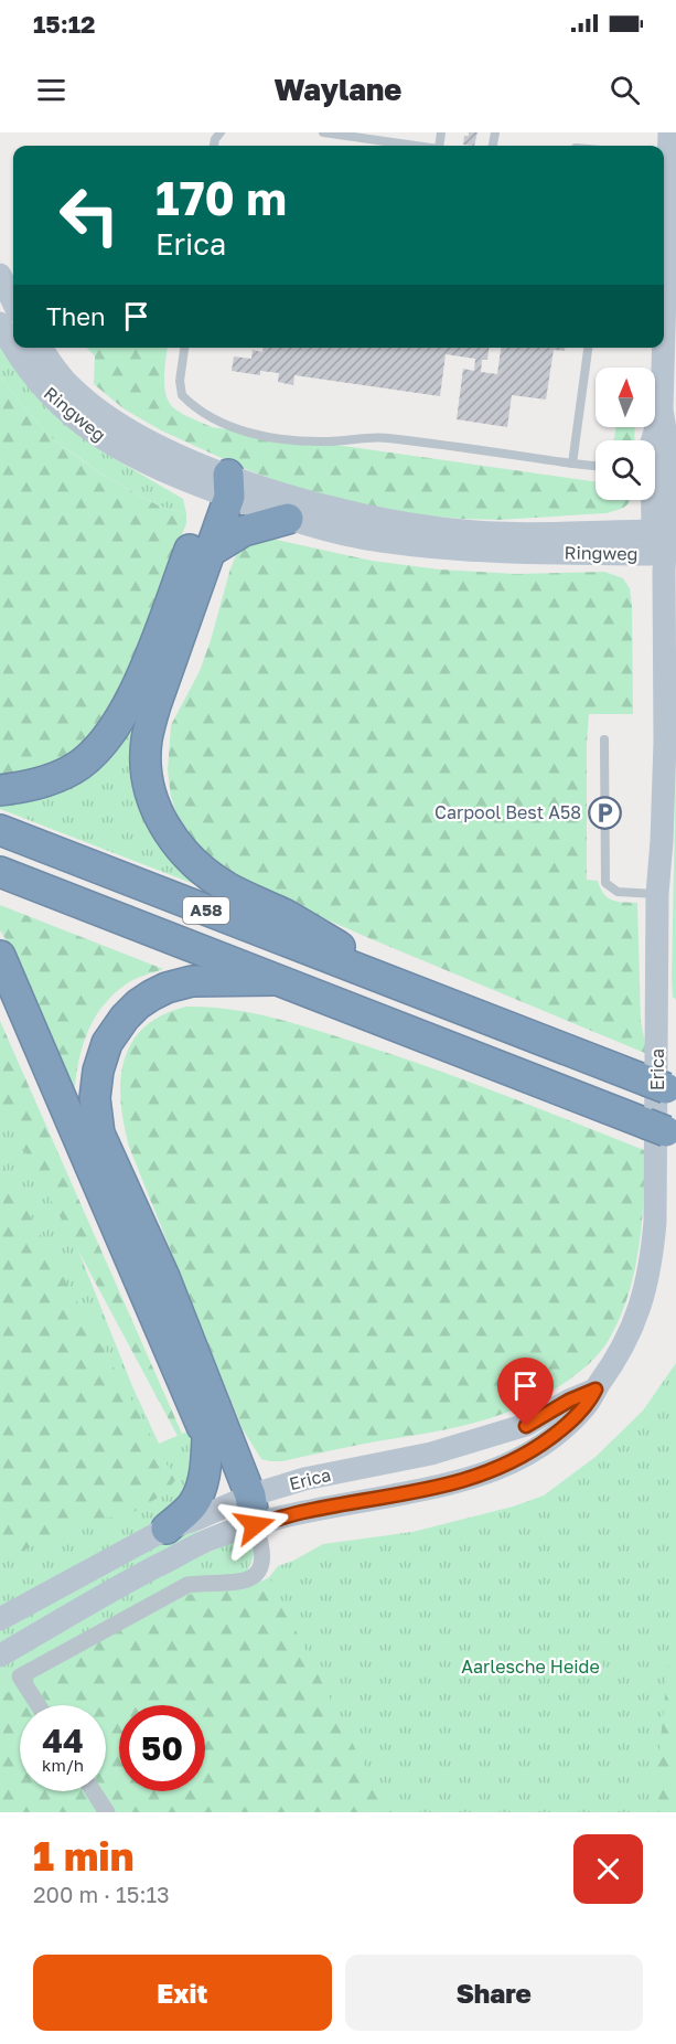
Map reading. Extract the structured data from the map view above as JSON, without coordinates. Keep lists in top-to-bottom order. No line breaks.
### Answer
{"streets":{"highway":["A58"],"main road":["Ringweg","Erica"]},"crossings":[["Ringweg","A58"],["Ringweg","Erica"],["A58","Erica"]],"parks":["Aarlesche Heide"],"places":{"parking":["Carpool Best A58"]},"north":"top","page":{"status":"15:12","header":"Waylane","turn":["170 m","Erica"],"then":"Then","speed":"44 km/h","limit":"50","heading":["1 min","200 m · 15:13"],"buttons":["Exit","Share"]}}
